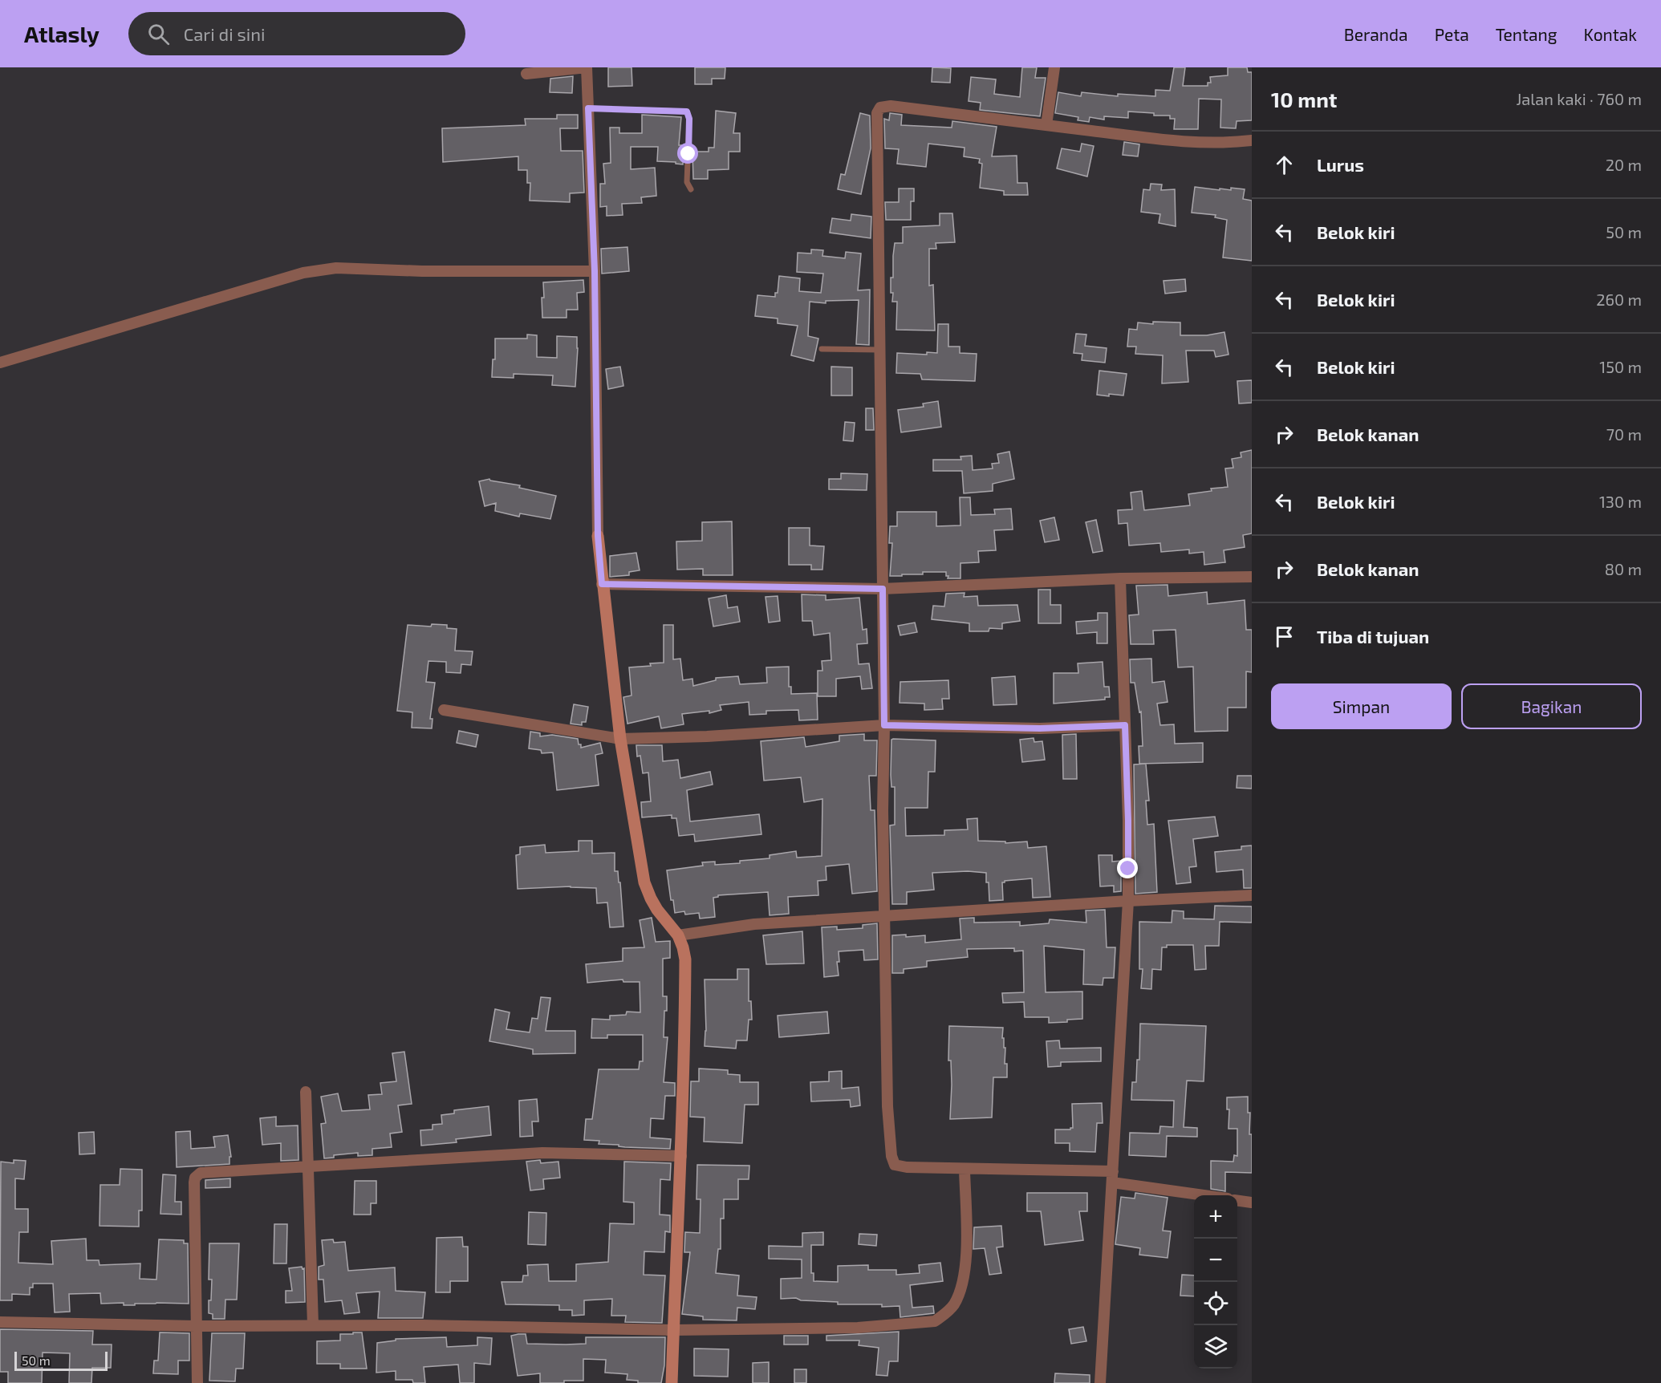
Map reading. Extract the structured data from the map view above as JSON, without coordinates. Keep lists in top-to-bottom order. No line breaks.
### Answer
{"scale_bar":"50 m","page":{"header":"Atlasly","search":"Cari di sini","nav":["Beranda","Peta","Tentang","Kontak"],"heading":["10 mnt","Jalan kaki · 760 m"],"list":[["Lurus","20 m"],["Belok kiri","50 m"],["Belok kiri","260 m"],["Belok kiri","150 m"],["Belok kanan","70 m"],["Belok kiri","130 m"],["Belok kanan","80 m"],"Tiba di tujuan"],"buttons":["Simpan","Bagikan"],"map_buttons":["+","−"],"scale":"50 m"}}
